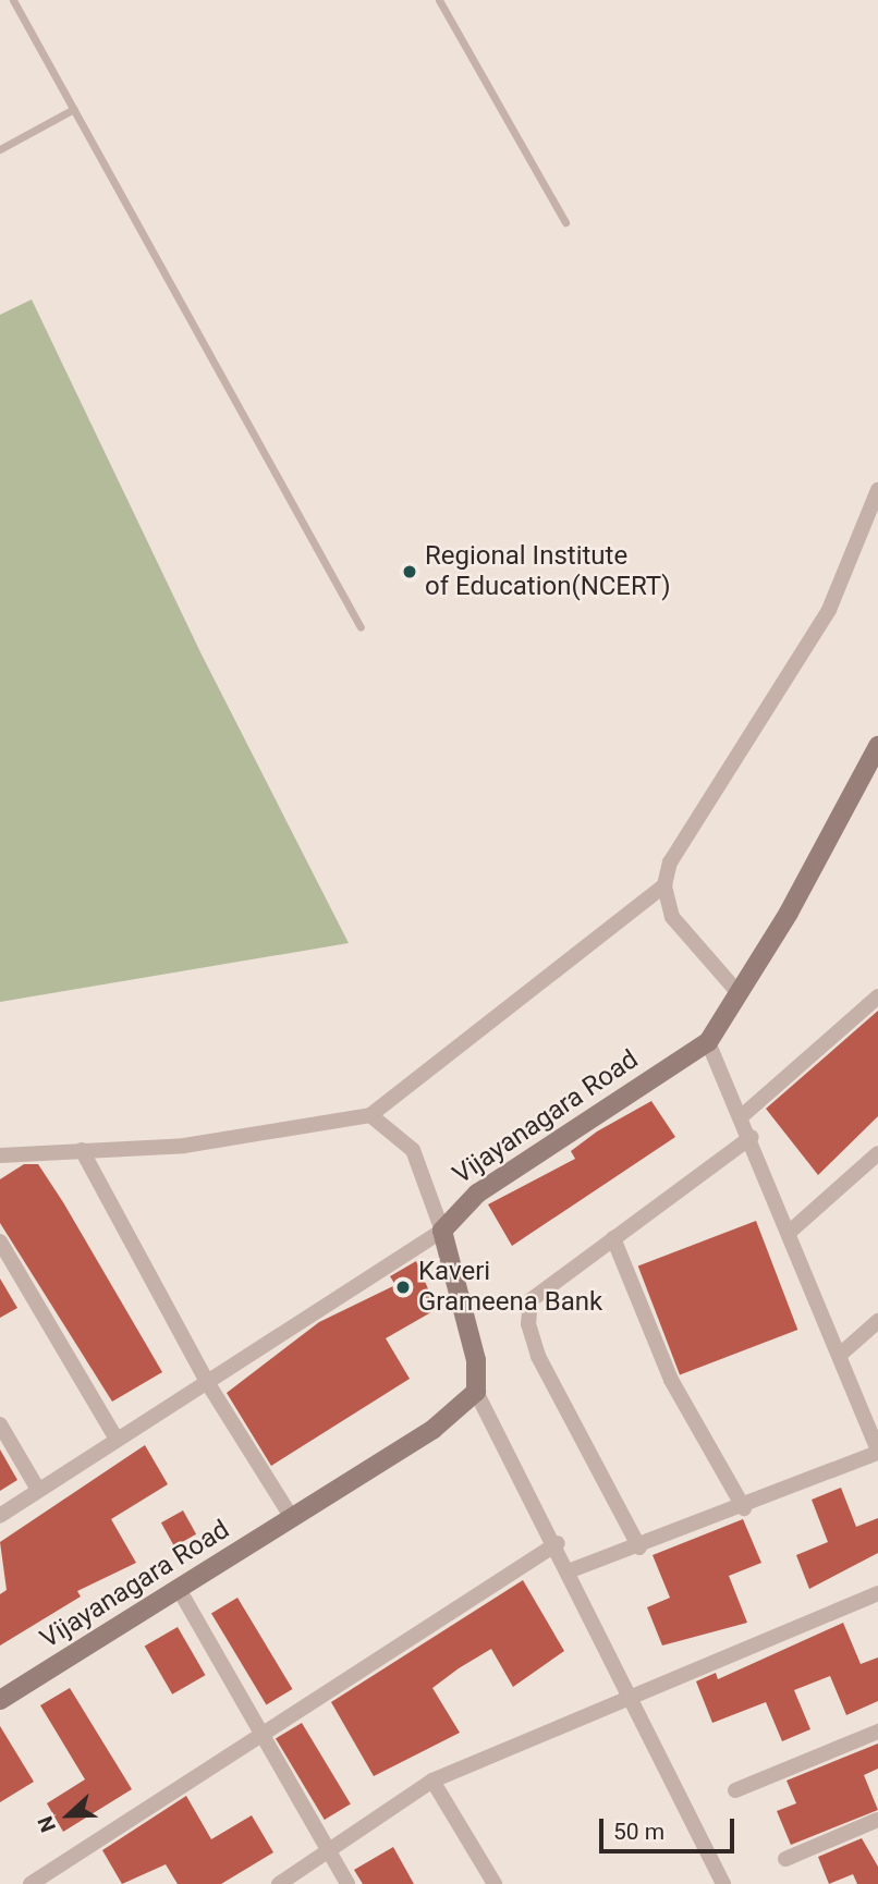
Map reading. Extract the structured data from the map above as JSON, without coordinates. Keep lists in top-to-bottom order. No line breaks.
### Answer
{"streets":{"street":["Vijayanagara Road"]},"places":["Regional Institute of Education(NCERT)","Kaveri Grameena Bank"],"scale_bar":"50 m","north":"left"}
